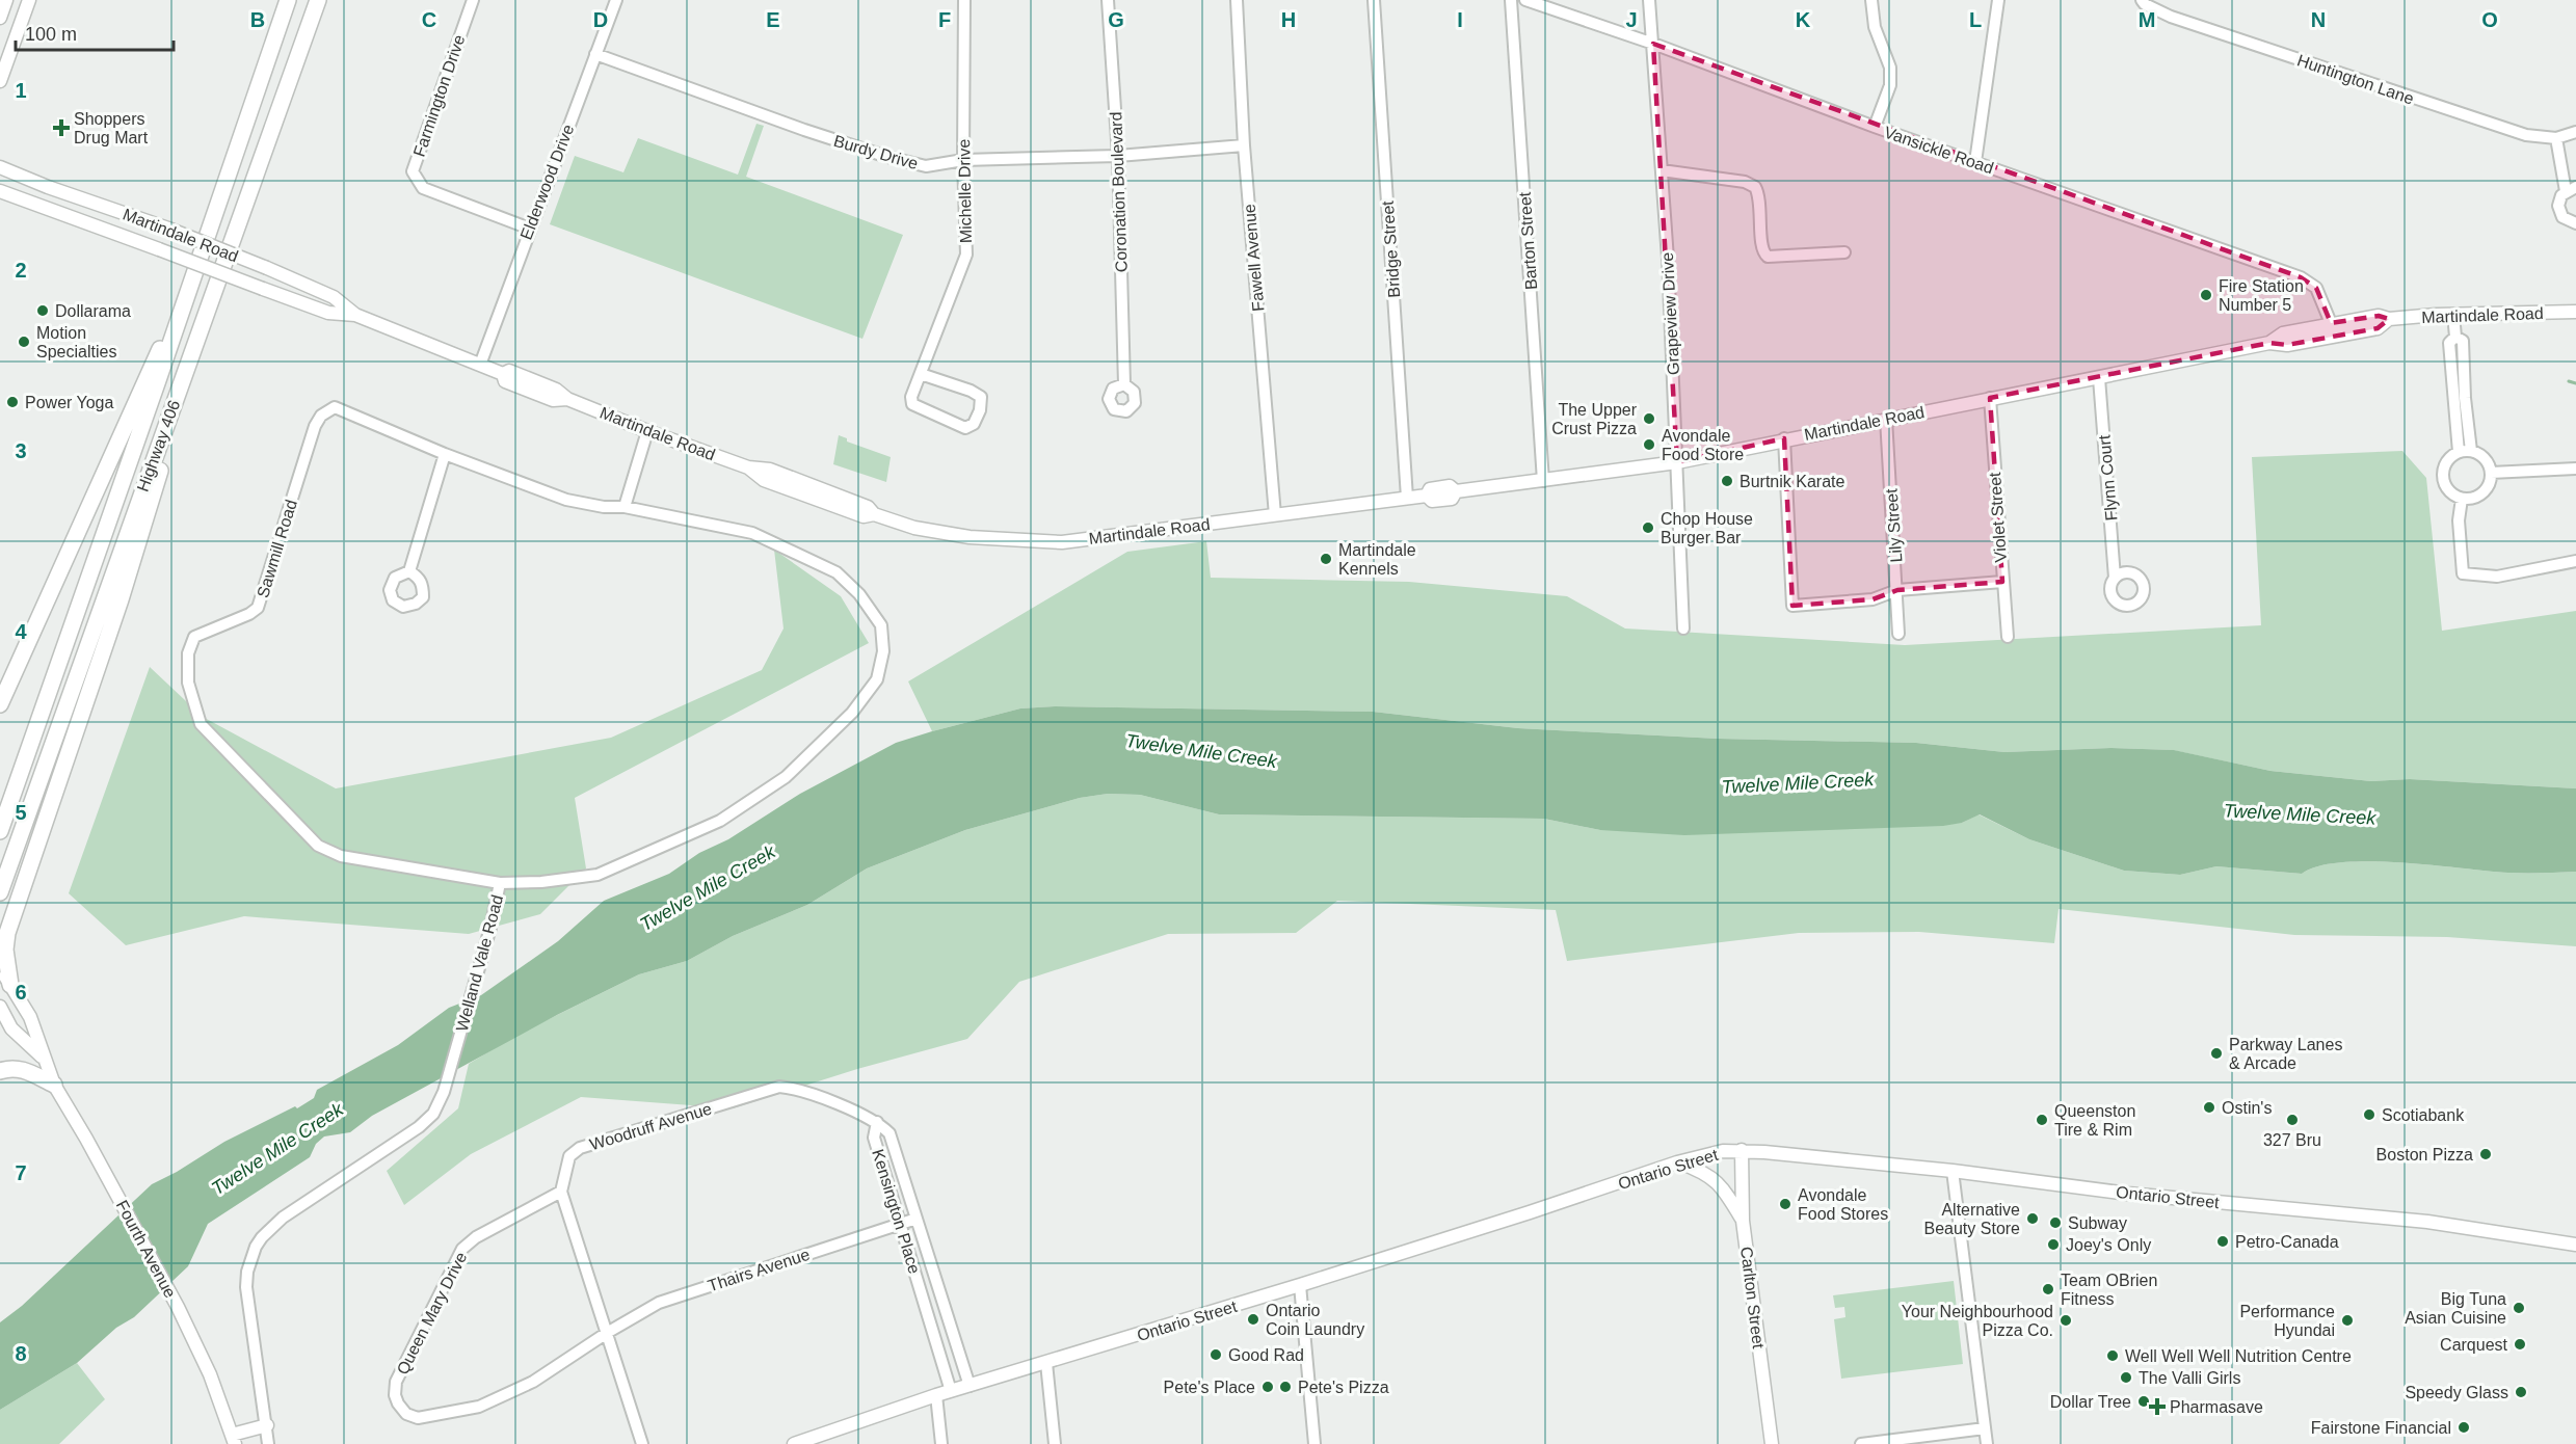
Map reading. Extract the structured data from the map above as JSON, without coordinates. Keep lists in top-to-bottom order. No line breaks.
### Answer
{"streets":{"highway":["Highway 406"],"main road":["Martindale Road","Ontario Street","Fourth Avenue","Carlton Street"],"street":["Huntington Lane","Farmington Drive","Vansickle Road","Burdy Drive","Elderwood Drive","Michelle Drive","Coronation Boulevard","Barton Street","Bridge Street","Fawell Avenue","Grapeview Drive","Flynn Court","Violet Street","Lily Street","Sawmill Road","Welland Vale Road","Woodruff Avenue","Kensington Place","Thairs Avenue","Queen Mary Drive"]},"crossings":[["Farmington Drive","Elderwood Drive"],["Vansickle Road","Martindale Road"],["Vansickle Road","Grapeview Drive"],["Burdy Drive","Elderwood Drive"],["Burdy Drive","Michelle Drive"],["Burdy Drive","Coronation Boulevard"],["Burdy Drive","Fawell Avenue"],["Elderwood Drive","Martindale Road"],["Martindale Road","Barton Street"],["Martindale Road","Bridge Street"],["Martindale Road","Fawell Avenue"],["Martindale Road","Grapeview Drive"],["Martindale Road","Flynn Court"],["Martindale Road","Violet Street"],["Martindale Road","Lily Street"],["Sawmill Road","Welland Vale Road"],["Woodruff Avenue","Kensington Place"],["Woodruff Avenue","Queen Mary Drive"],["Ontario Street","Kensington Place"],["Ontario Street","Carlton Street"],["Kensington Place","Thairs Avenue"],["Thairs Avenue","Queen Mary Drive"]],"water":["Twelve Mile Creek"],"places":{"health":["Shoppers Drug Mart","Pharmasave"],"other":["Fire Station Number 5","Dollarama","Motion Specialties","Power Yoga","The Upper Crust Pizza","Avondale Food Store","Burtnik Karate","Chop House Burger Bar","Martindale Kennels","Parkway Lanes & Arcade","Ostin's","Scotiabank","Queenston Tire & Rim","327 Bru","Boston Pizza","Avondale Food Stores","Alternative Beauty Store","Subway","Petro-Canada","Joey's Only","Team OBrien Fitness","Big Tuna Asian Cuisine","Ontario Coin Laundry","Your Neighbourhood Pizza Co.","Performance Hyundai","Carquest","Good Rad","Well Well Well Nutrition Centre","The Valli Girls","Pete's Place","Pete's Pizza","Speedy Glass","Dollar Tree","Fairstone Financial"]},"scale_bar":"100 m","grid":{"columns":["B","C","D","E","F","G","H","I","J","K","L","M","N","O"],"rows":["1","2","3","4","5","6","7","8"]}}
